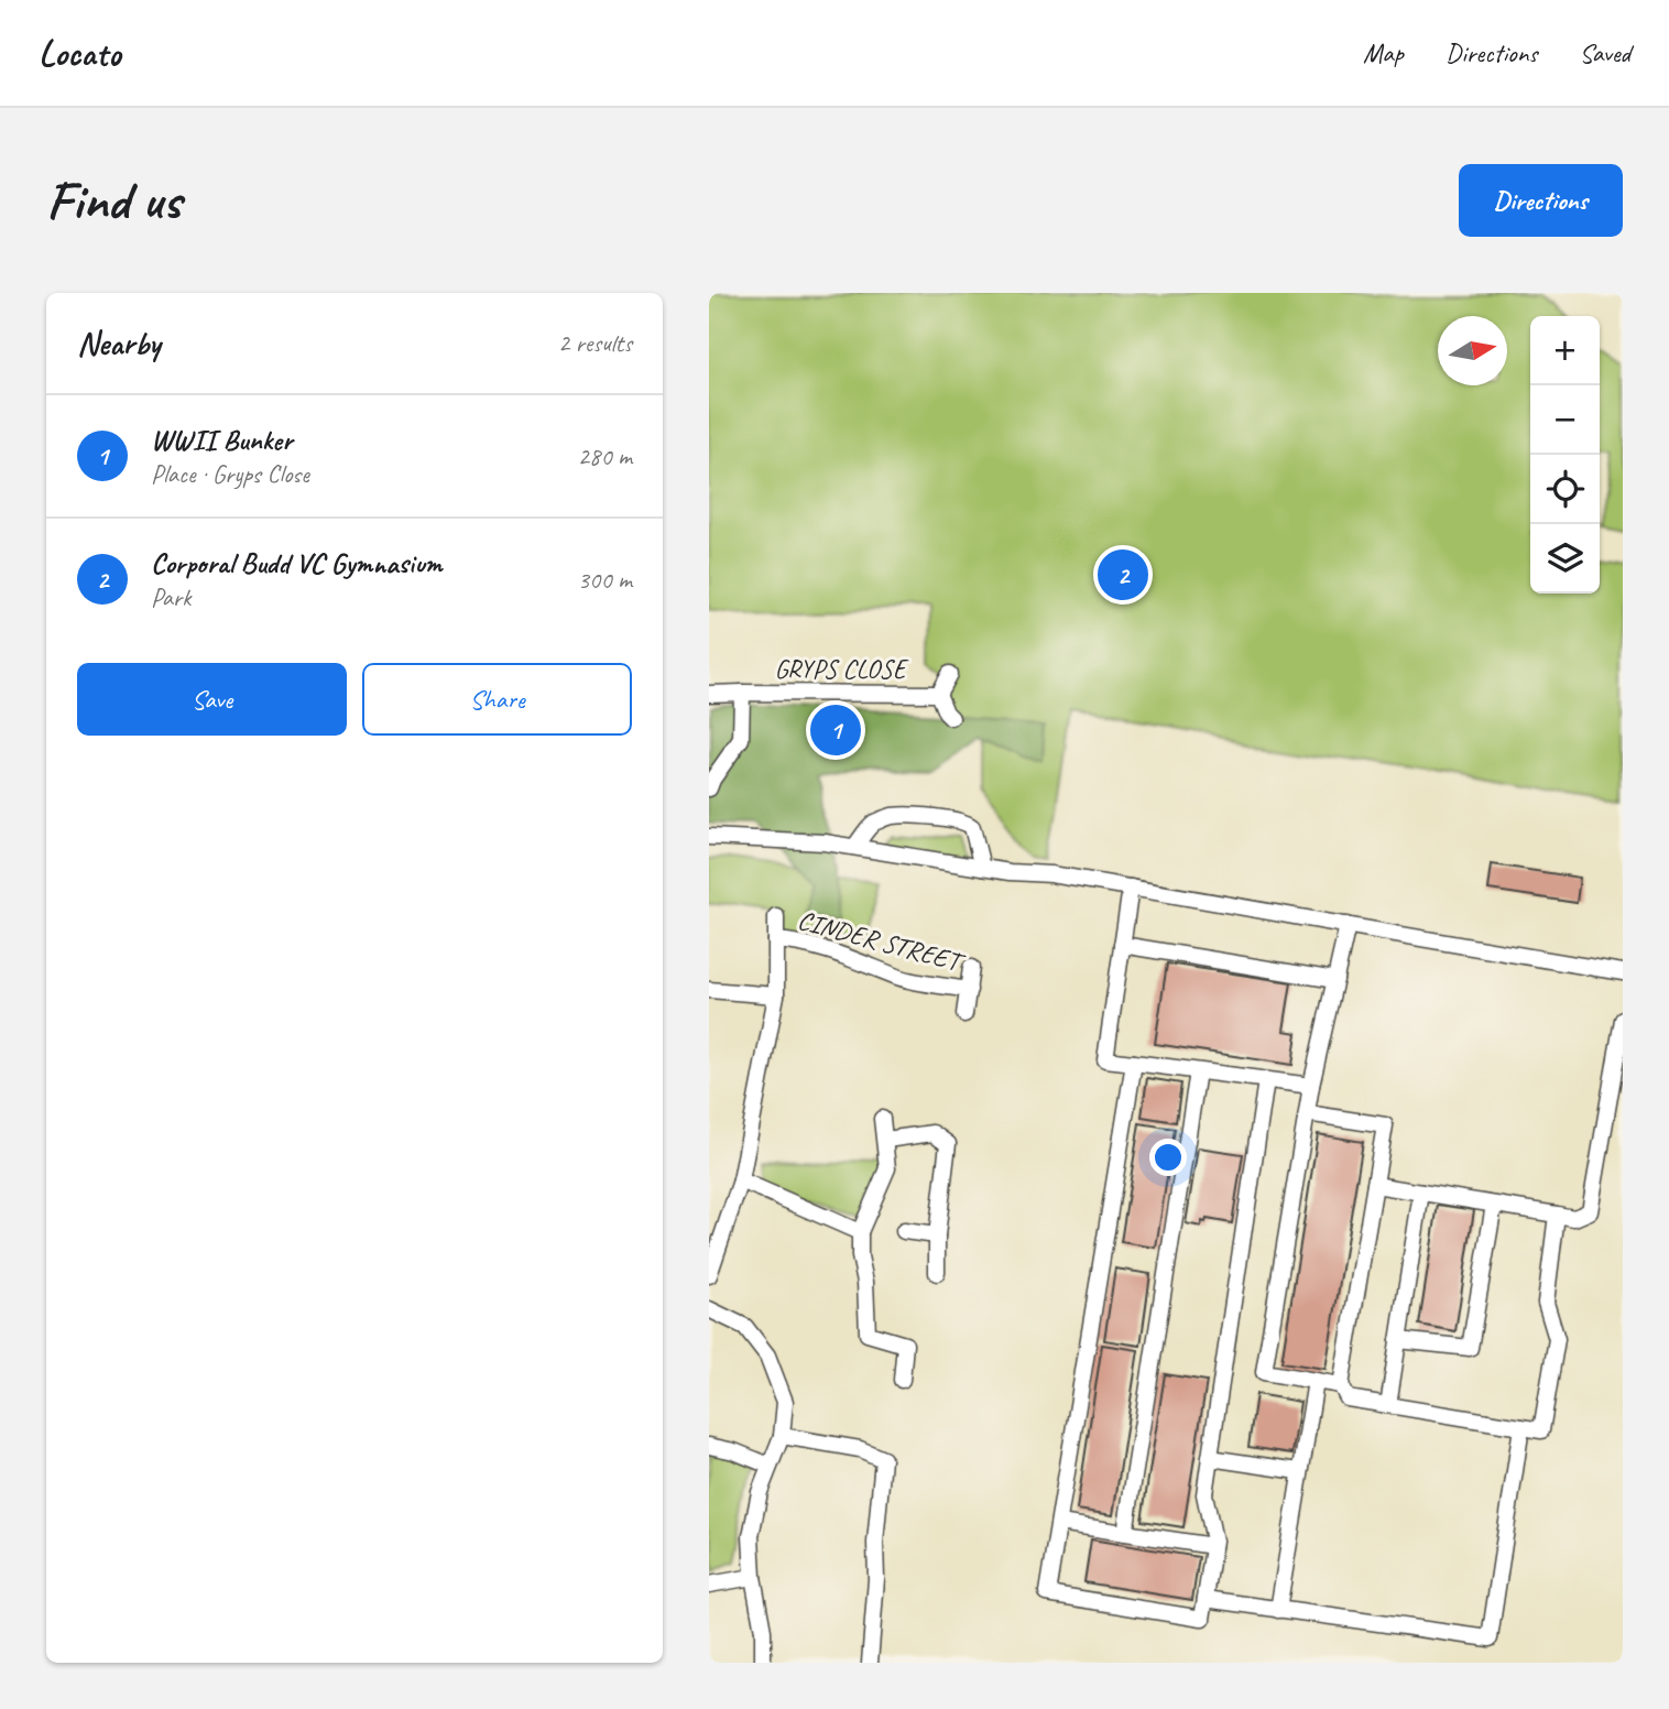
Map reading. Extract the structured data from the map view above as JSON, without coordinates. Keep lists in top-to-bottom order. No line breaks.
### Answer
{"streets":{"street":["GRYPS CLOSE","CINDER STREET"]},"north":"right","page":{"header":"Locato","nav":["Map","Directions","Saved"],"buttons":["Directions",["Save","Share"]],"title":"Find us","heading":["Nearby","2 results"],"map_buttons":["+","−"],"list":[{"mark":"1","name":"WWII Bunker","note":"Place · Gryps Close","value":"280 m"},{"mark":"2","name":"Corporal Budd VC Gymnasium","note":"Park","value":"300 m"}],"pins":["2","1"]}}
